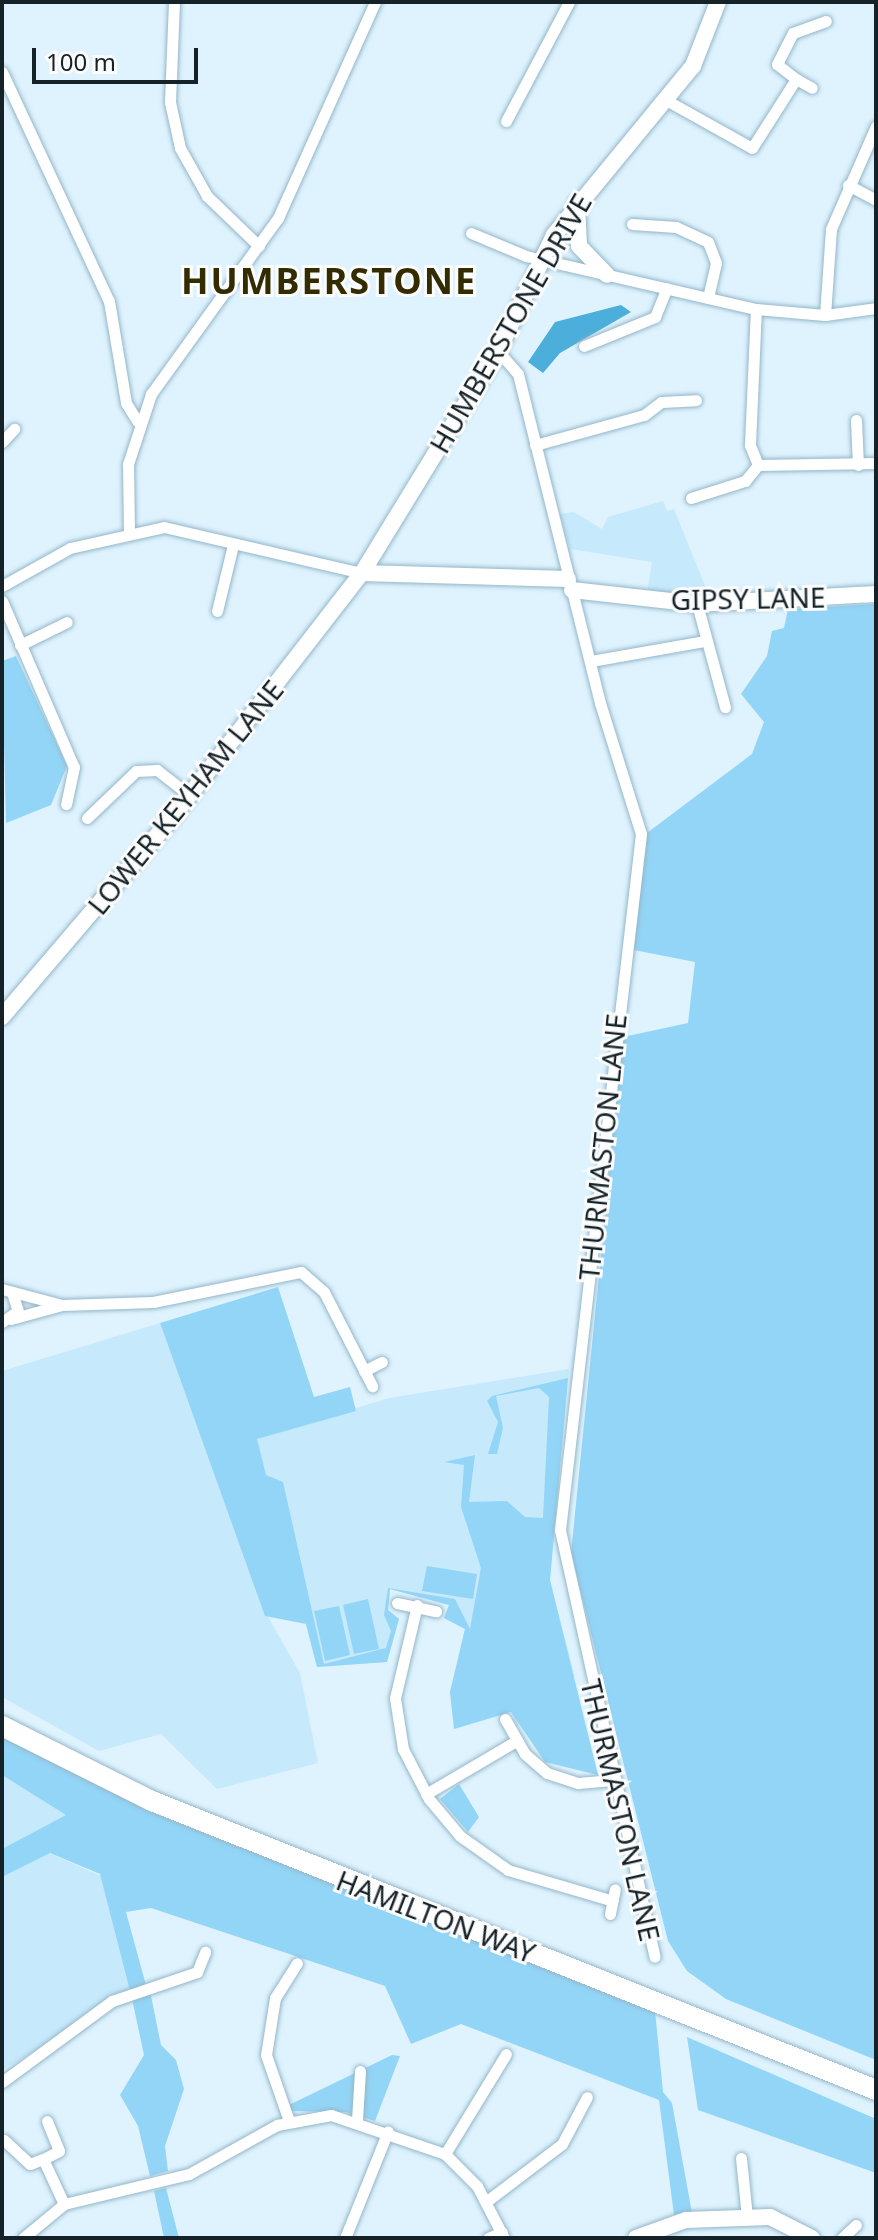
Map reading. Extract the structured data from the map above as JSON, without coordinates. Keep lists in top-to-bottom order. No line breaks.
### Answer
{"streets":{"highway":["HAMILTON WAY"],"street":["HUMBERSTONE DRIVE","GIPSY LANE","LOWER KEYHAM LANE","THURMASTON LANE"]},"crossings":[["HUMBERSTONE DRIVE","GIPSY LANE"],["HUMBERSTONE DRIVE","LOWER KEYHAM LANE"],["HUMBERSTONE DRIVE","THURMASTON LANE"],["GIPSY LANE","LOWER KEYHAM LANE"],["GIPSY LANE","THURMASTON LANE"]],"districts":["HUMBERSTONE"],"scale_bar":"100 m"}
